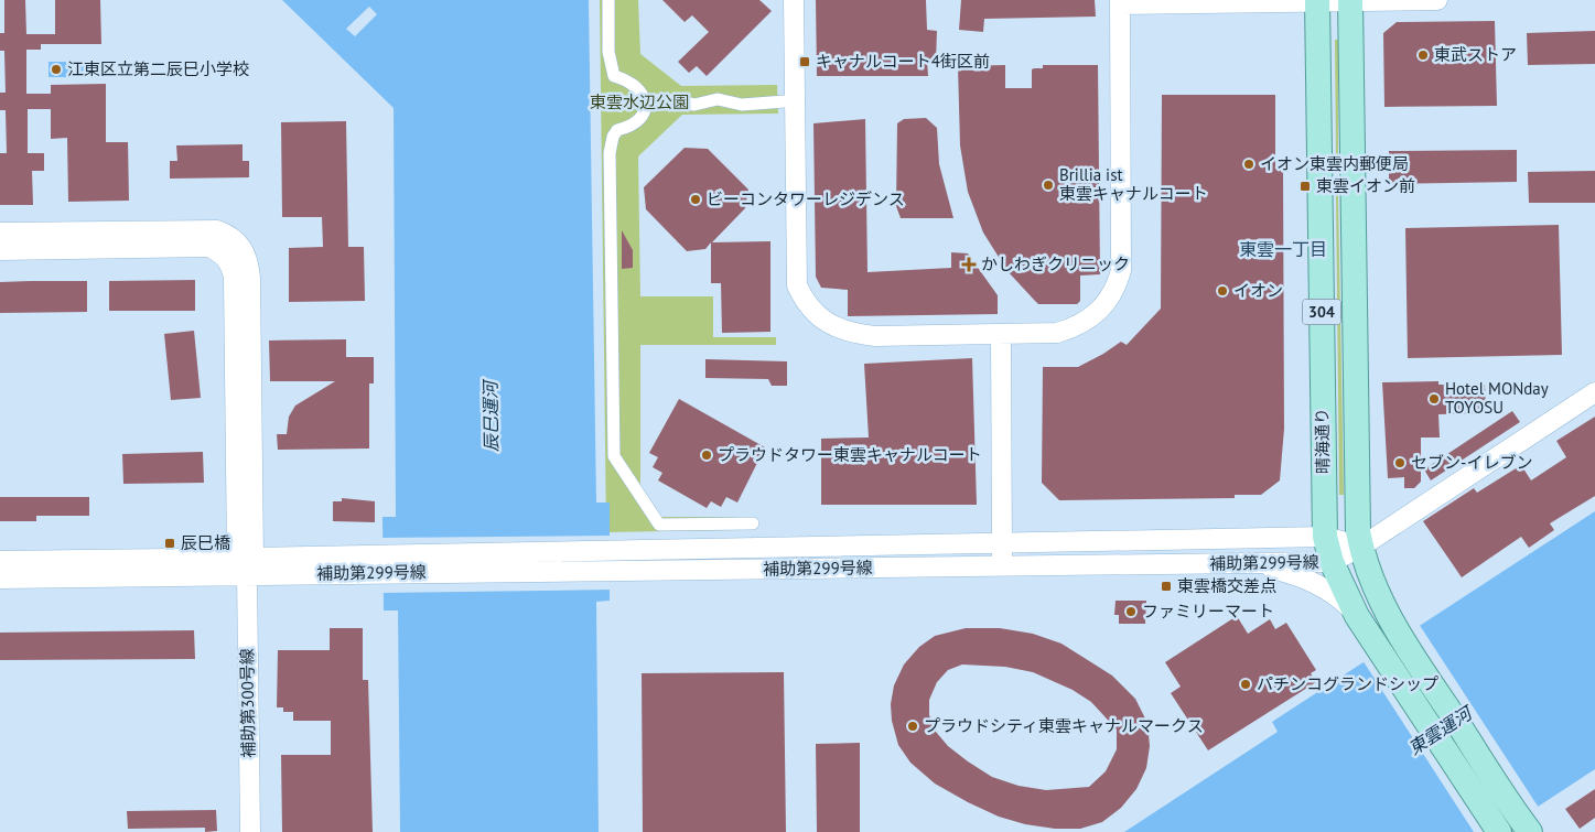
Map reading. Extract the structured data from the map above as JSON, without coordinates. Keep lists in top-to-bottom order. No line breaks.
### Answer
{"streets":{"main road":["304","晴海通り"],"street":["補助第299号線","補助第300号線"]},"crossings":[["晴海通り","補助第299号線"],["補助第299号線","補助第300号線"]],"districts":["東雲一丁目"],"water":["辰巳運河","東雲運河"],"parks":["東雲水辺公園"],"places":{"other":["東武ストア","江東区立第二辰巳小学校","イオン東雲内郵便局","Brillia ist 東雲キャナルコート","ビーコンタワーレジデンス","イオン","Hotel MONday TOYOSU","プラウドタワー東雲キャナルコート","セブン-イレブン","ファミリーマート","パチンコグランドシップ","プラウドシティ東雲キャナルマークス"],"transit":["キャナルコート4街区前","東雲イオン前","辰巳橋","東雲橋交差点"],"health":["かしわぎクリニック"]}}
